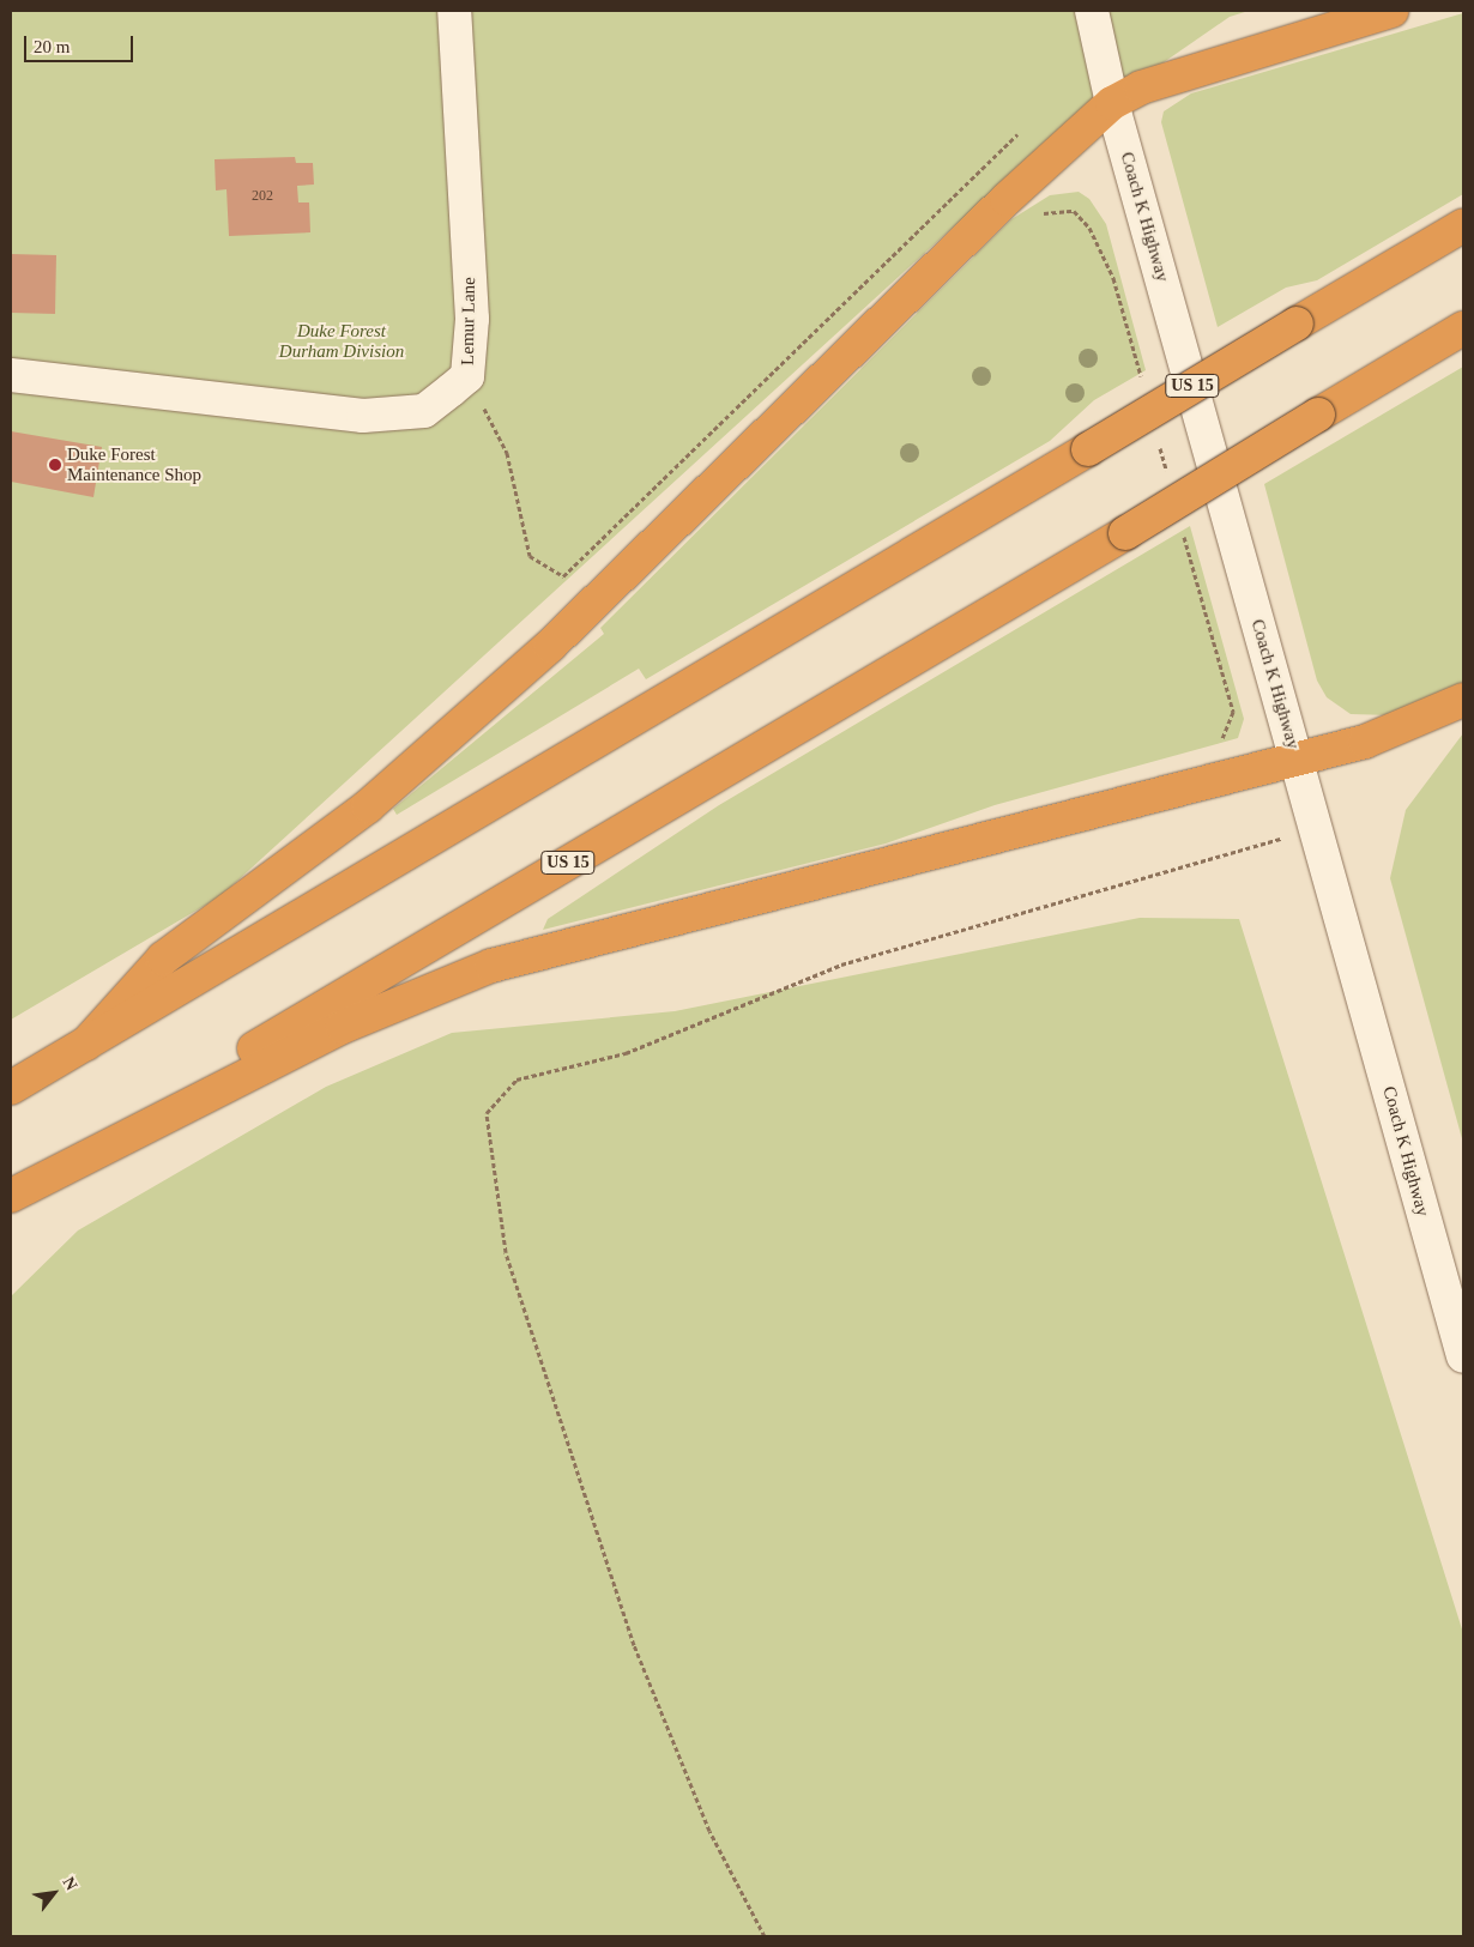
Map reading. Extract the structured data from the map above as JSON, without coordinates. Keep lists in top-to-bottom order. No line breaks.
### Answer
{"streets":{"highway":["US 15"],"main road":["Coach K Highway","Lemur Lane"]},"parks":["Duke Forest Durham Division"],"places":["Duke Forest Maintenance Shop"],"house_numbers":["202"],"scale_bar":"20 m","north":"top right"}
